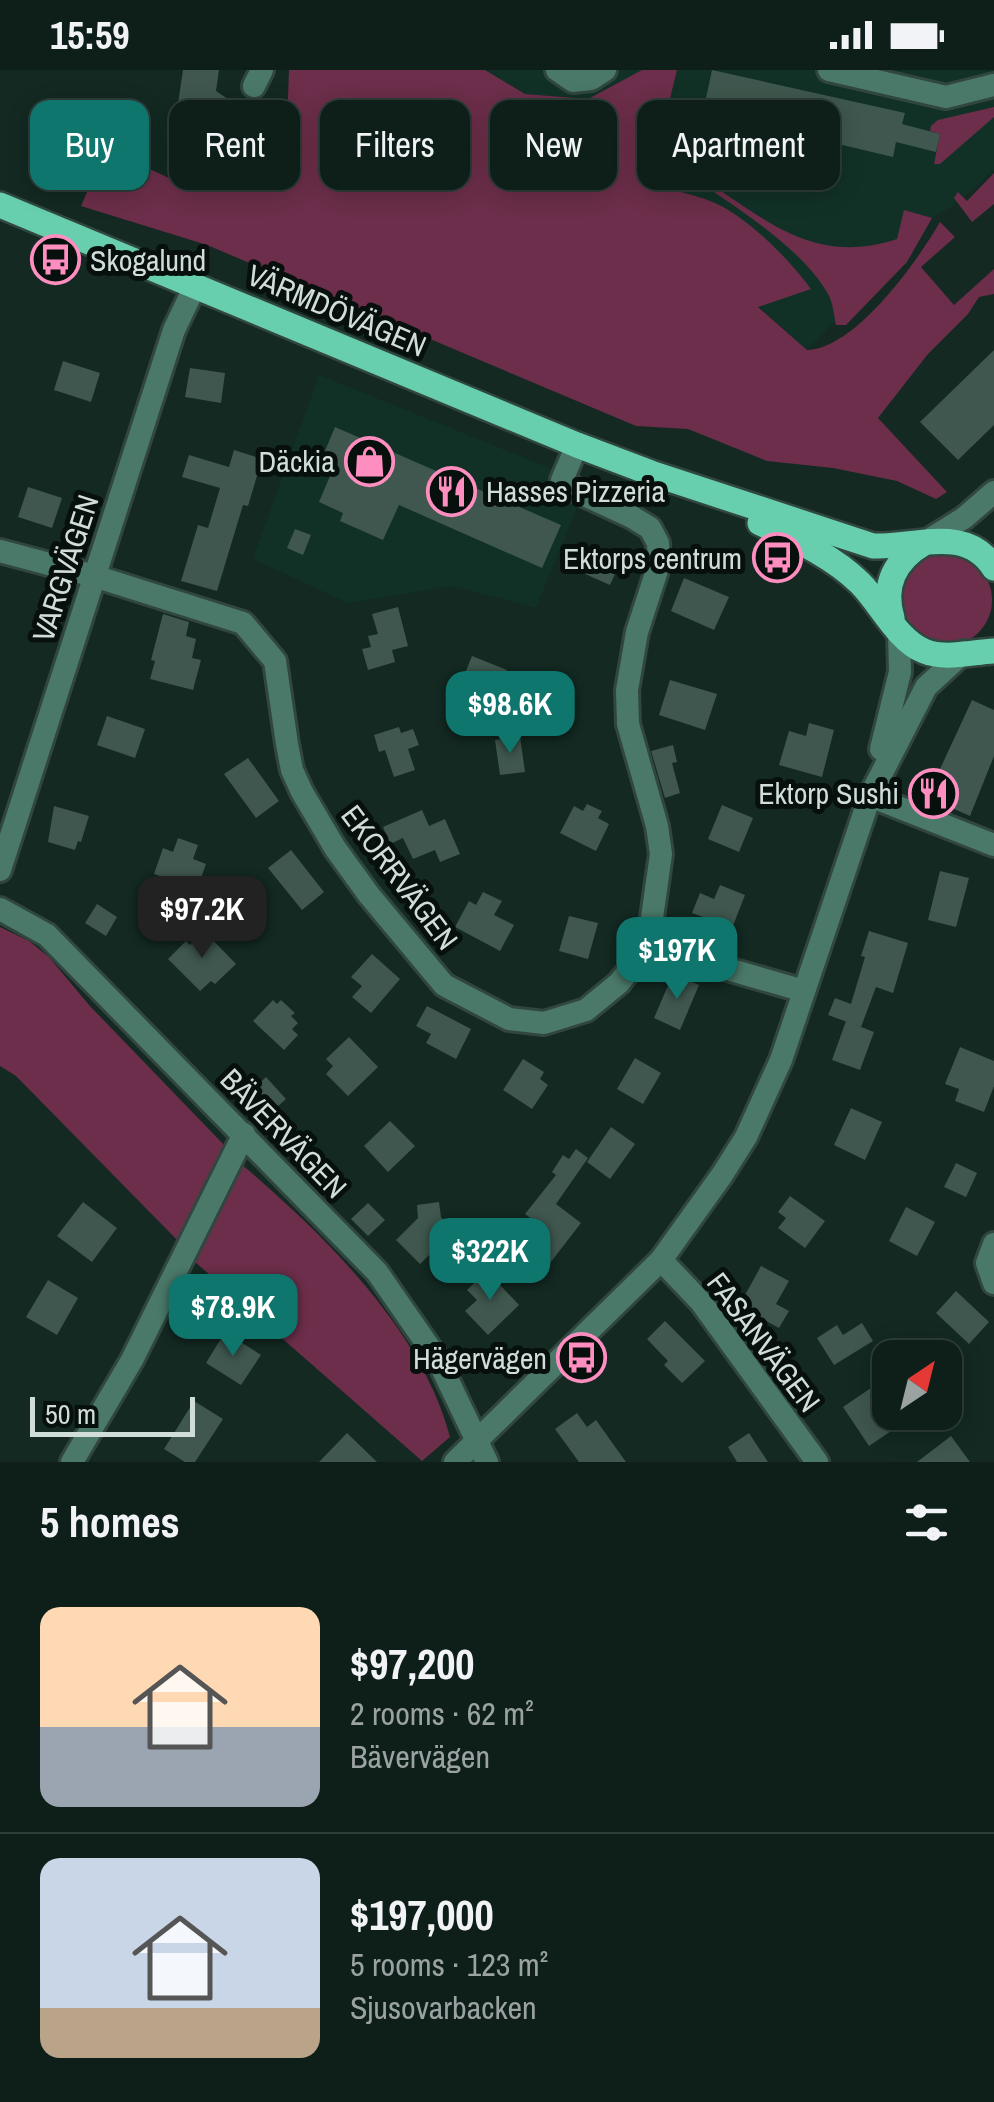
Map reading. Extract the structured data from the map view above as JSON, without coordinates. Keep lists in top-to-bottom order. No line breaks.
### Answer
{"streets":{"main road":["VÄRMDÖVÄGEN"],"street":["VARGVÄGEN","EKORRVÄGEN","BÄVERVÄGEN","FASANVÄGEN"]},"crossings":[["VÄRMDÖVÄGEN","VARGVÄGEN"],["VARGVÄGEN","EKORRVÄGEN"]],"places":{"bus stop":["Skogalund","Ektorps centrum","Hägervägen"],"shop":["Däckia"],"restaurant":["Hasses Pizzeria","Ektorp Sushi"]},"scale_bar":"50 m","north":"top right","page":{"status":"15:59","chip":["Buy","Rent","Filters","New","Apartment"],"price":["$98.6K","$97.2K","$197K","$322K","$78.9K"],"scale":"50 m","heading":"5 homes","list":[{"name":"$97,200","note":"2 rooms · 62 m² · Bävervägen"},{"name":"$197,000","note":"5 rooms · 123 m² · Sjusovarbacken"}]}}
